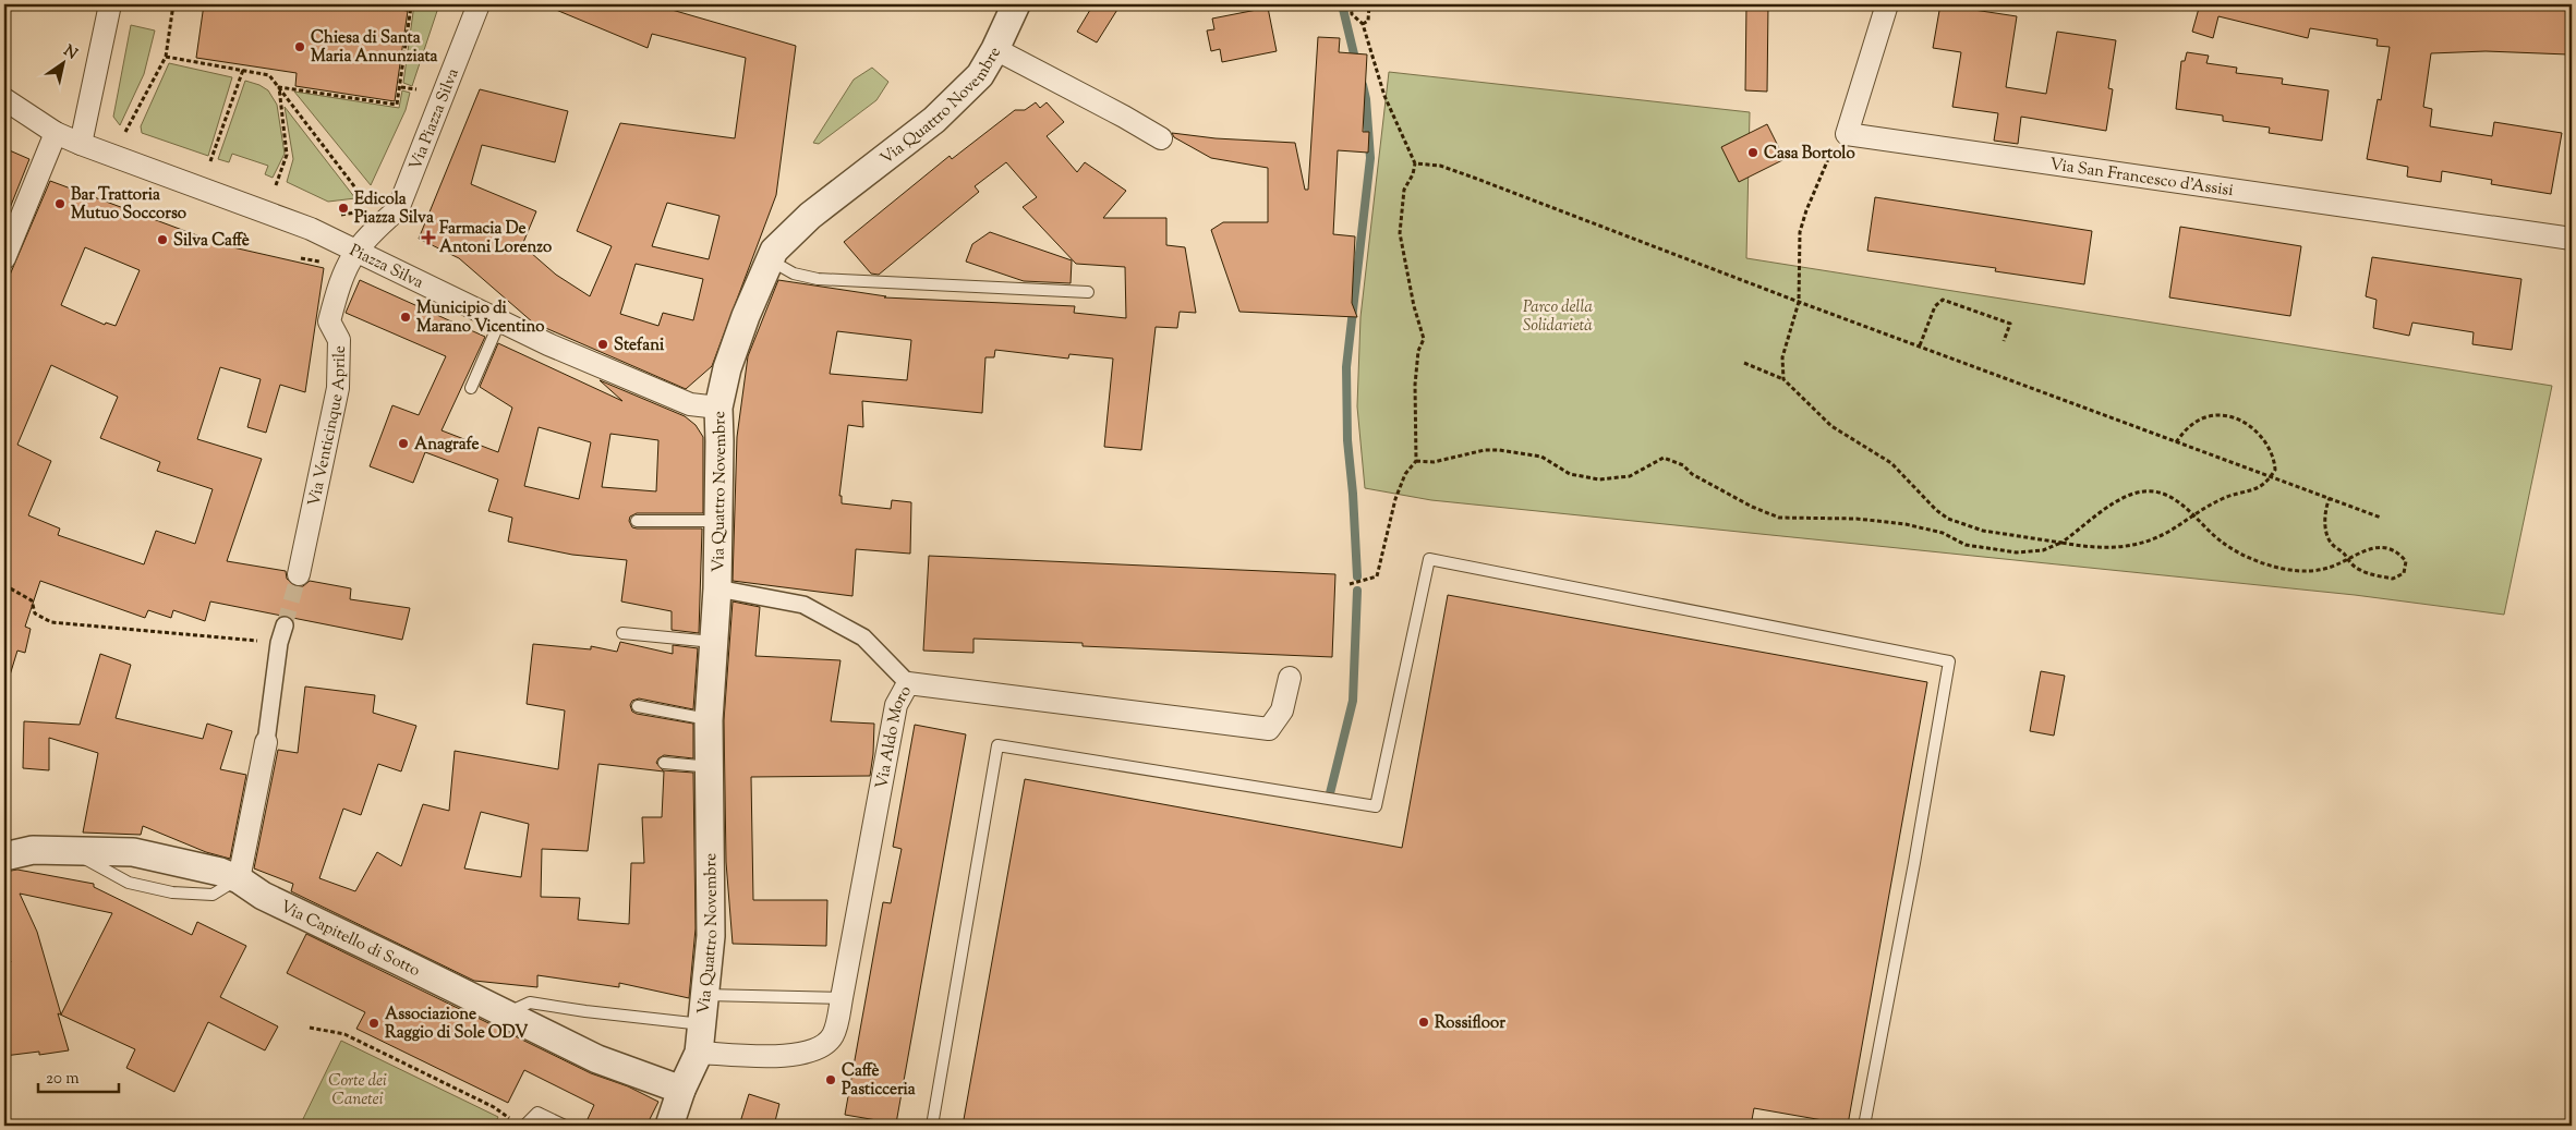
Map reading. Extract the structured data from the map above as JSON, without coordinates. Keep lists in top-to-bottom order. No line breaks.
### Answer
{"streets":{"street":["Via Quattro Novembre","Via Piazza Silva","Via San Francesco d'Assisi","Piazza Silva","Via Venticinque Aprile","Via Aldo Moro","Via Capitello di Sotto"]},"crossings":[["Via Quattro Novembre","Piazza Silva"],["Via Quattro Novembre","Via Aldo Moro"],["Via Quattro Novembre","Via Capitello di Sotto"],["Via Piazza Silva","Piazza Silva"],["Via Piazza Silva","Via Venticinque Aprile"],["Piazza Silva","Via Venticinque Aprile"]],"parks":["Parco della Solidarietà","Corte dei Canetei"],"places":{"other":["Chiesa di Santa Maria Annunziata","Casa Bortolo","Bar Trattoria Mutuo Soccorso","Edicola Piazza Silva","Silva Caffè","Municipio di Marano Vicentino","Stefani","Anagrafe","Rossifloor","Associazione Raggio di Sole ODV","Caffè Pasticceria"],"health":["Farmacia De Antoni Lorenzo"]},"scale_bar":"20 m","north":"top right"}
